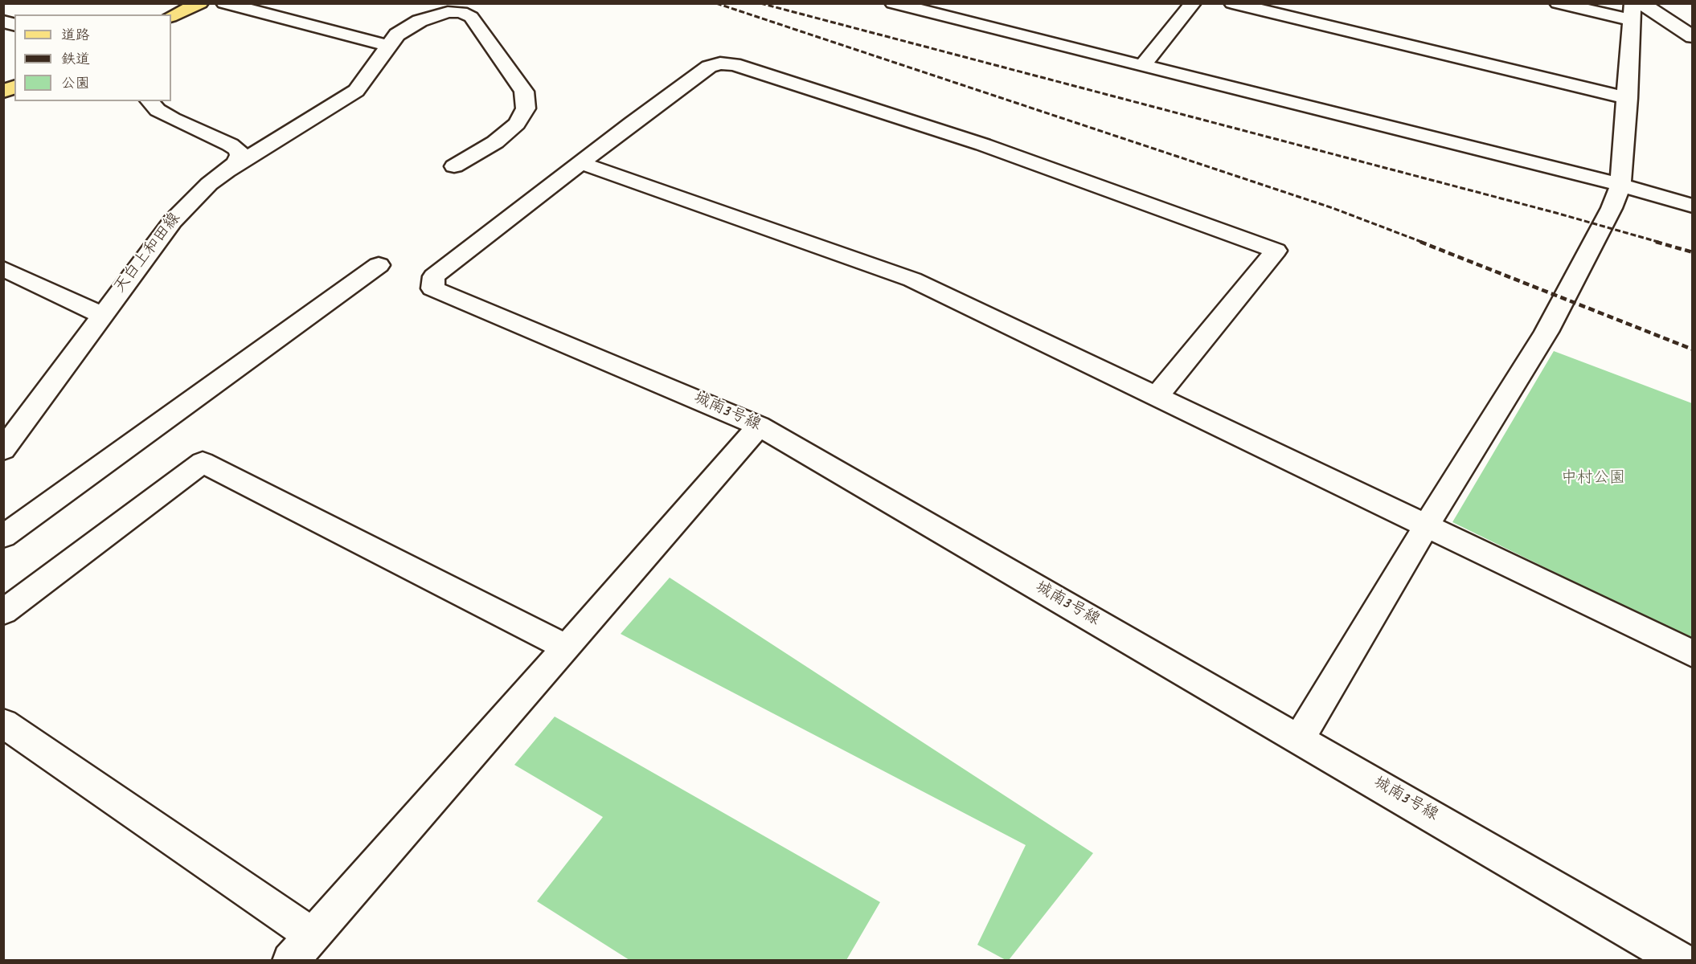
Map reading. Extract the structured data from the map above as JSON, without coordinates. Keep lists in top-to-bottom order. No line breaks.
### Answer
{"streets":{"street":["天白上和田線","城南3号線"]},"parks":["中村公園"],"legend":["道路","鉄道","公園"]}
